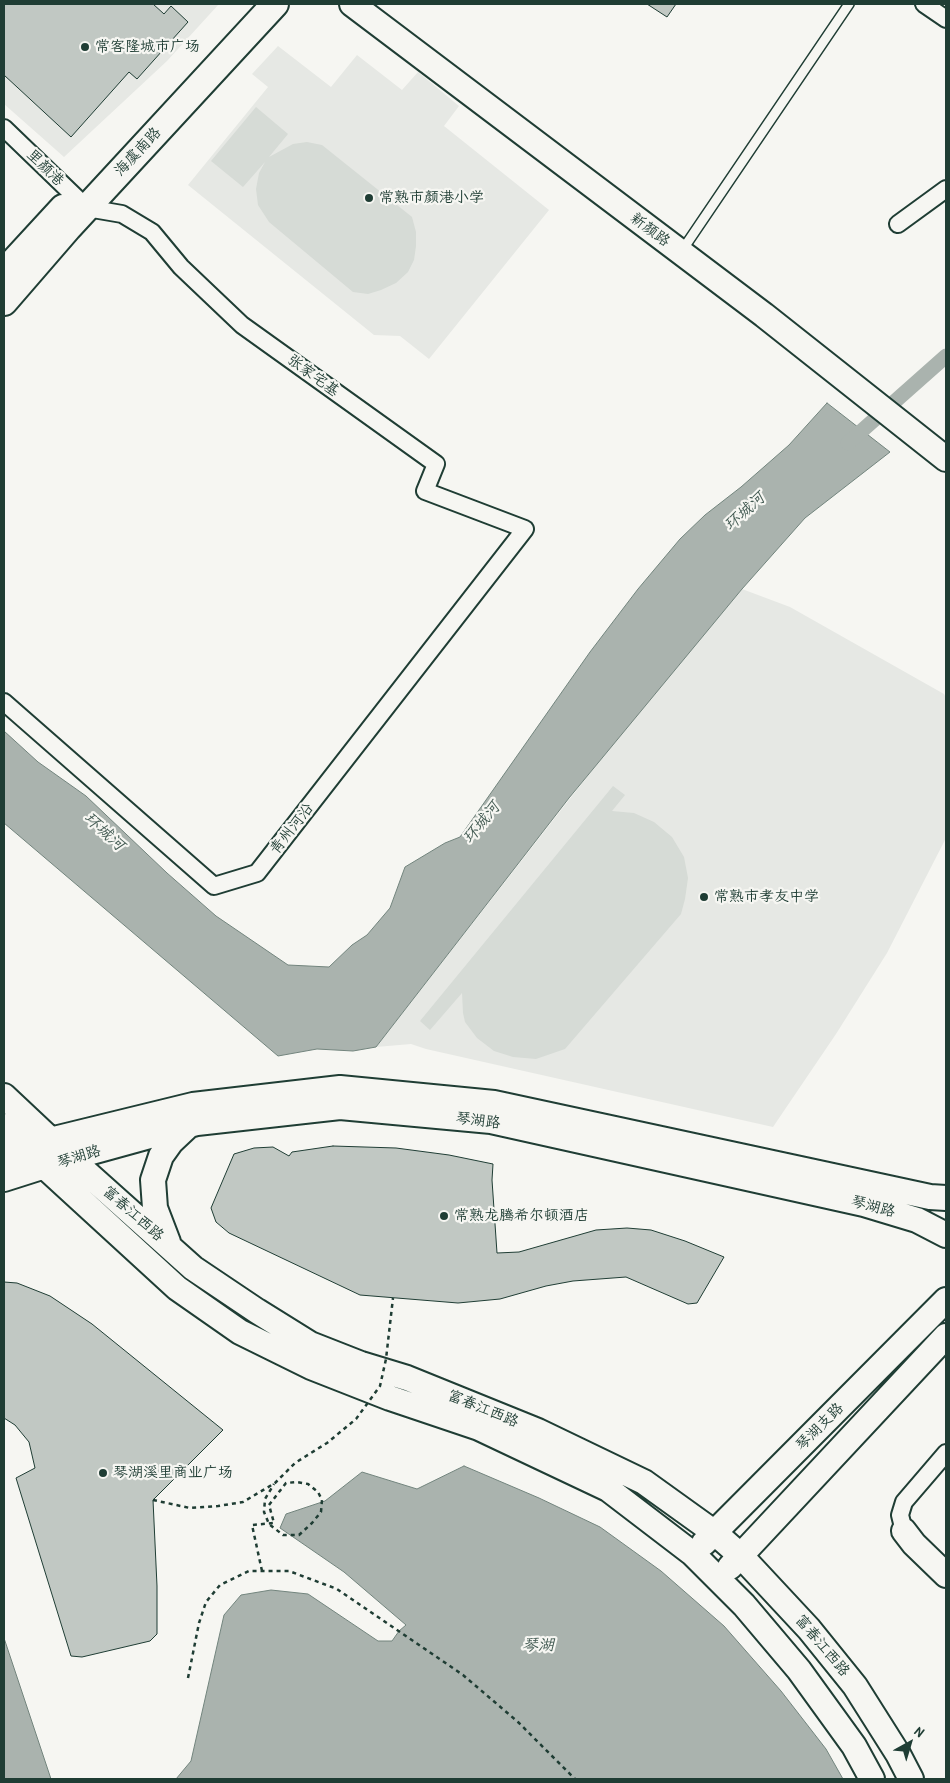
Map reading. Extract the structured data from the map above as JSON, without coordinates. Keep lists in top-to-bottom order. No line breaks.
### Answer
{"streets":{"main road":["海虞南路","新颜路","琴湖路","富春江西路","琴湖支路"],"street":["里颜港","张家宅基","青州河沿"]},"crossings":[["海虞南路","里颜港"],["海虞南路","张家宅基"],["里颜港","张家宅基"],["张家宅基","青州河沿"],["琴湖路","富春江西路"],["富春江西路","琴湖支路"]],"water":["环城河","琴湖"],"places":["常客隆城市广场","常熟市颜港小学","常熟市孝友中学","常熟龙腾希尔顿酒店","琴湖溪里商业广场"],"north":"top right"}
